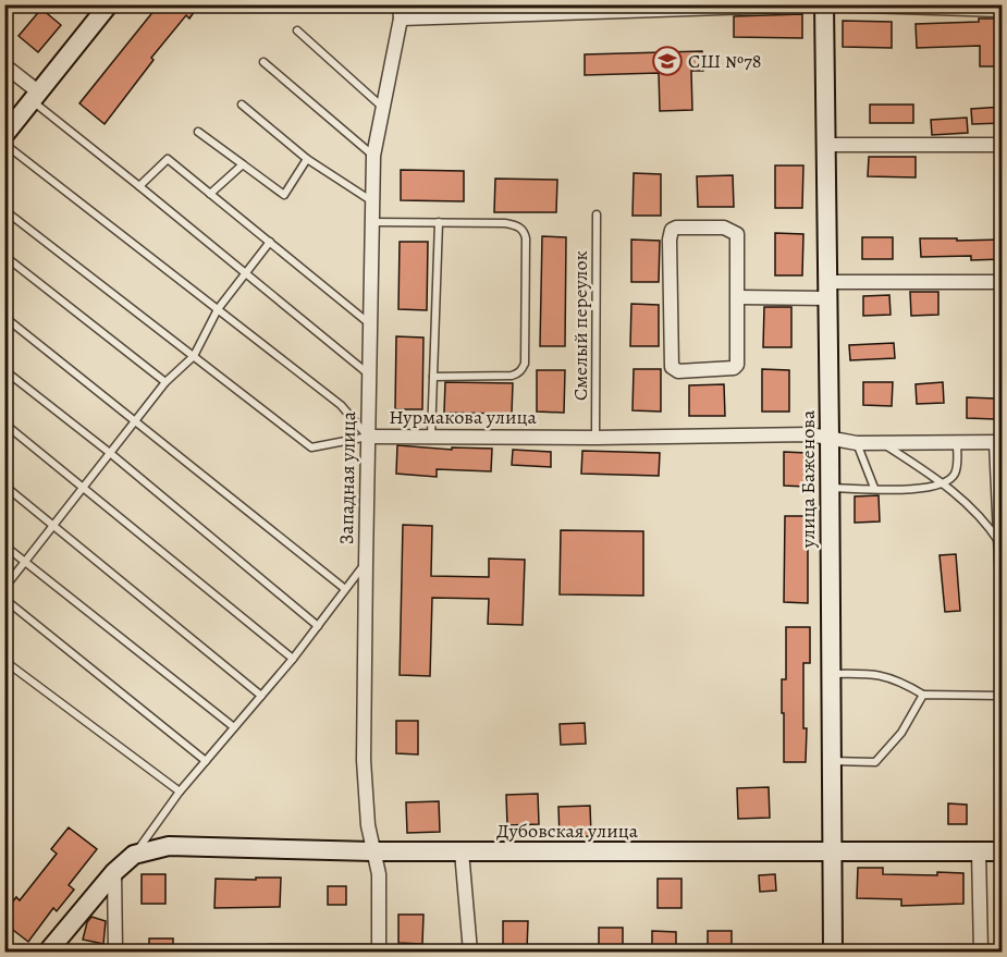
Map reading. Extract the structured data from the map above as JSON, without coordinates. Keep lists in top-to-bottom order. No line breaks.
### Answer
{"streets":{"main road":["улица Баженова","Дубовская улица"],"street":["Нурмакова улица","Западная улица"],"lane":["Смелый переулок"]},"crossings":[["Смелый переулок","Нурмакова улица"],["Нурмакова улица","Западная улица"],["Нурмакова улица","улица Баженова"],["Западная улица","Дубовская улица"],["улица Баженова","Дубовская улица"]],"places":{"school or university":["СШ №78"]}}
